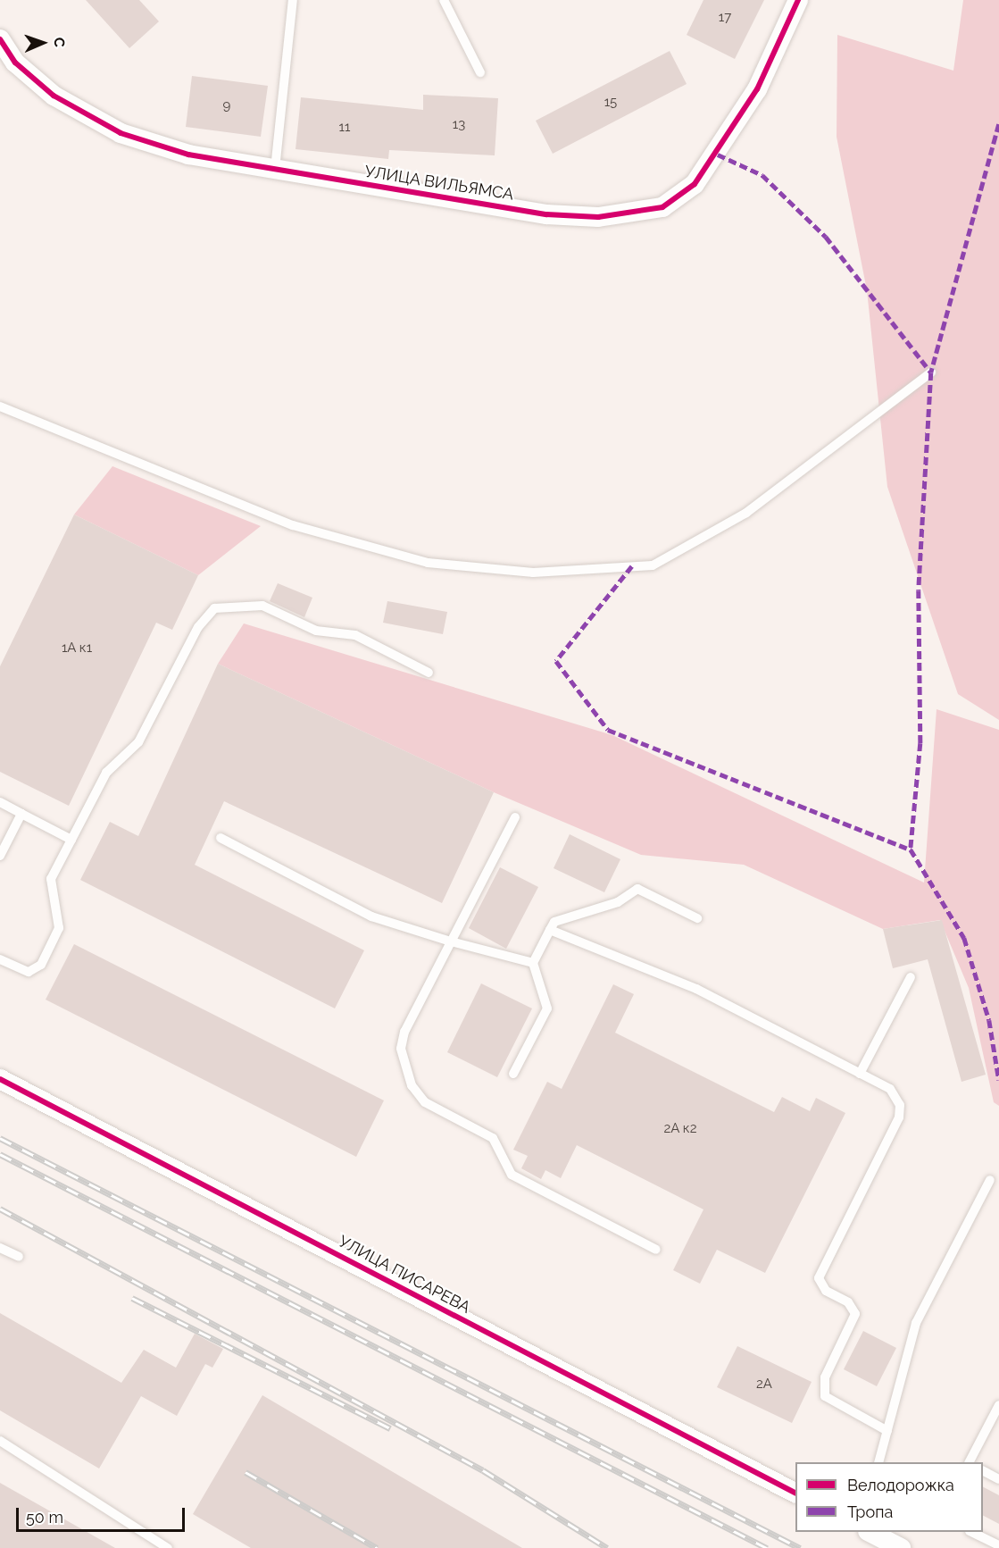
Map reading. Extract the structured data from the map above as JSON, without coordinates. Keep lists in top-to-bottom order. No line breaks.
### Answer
{"streets":{"street":["УЛИЦА ВИЛЬЯМСА","УЛИЦА ПИСАРЕВА"]},"house_numbers":["17","15","9","13","11","1А к1","2А к2","2А"],"legend":["Велодорожка","Тропа"],"scale_bar":"50 m","north":"right"}
